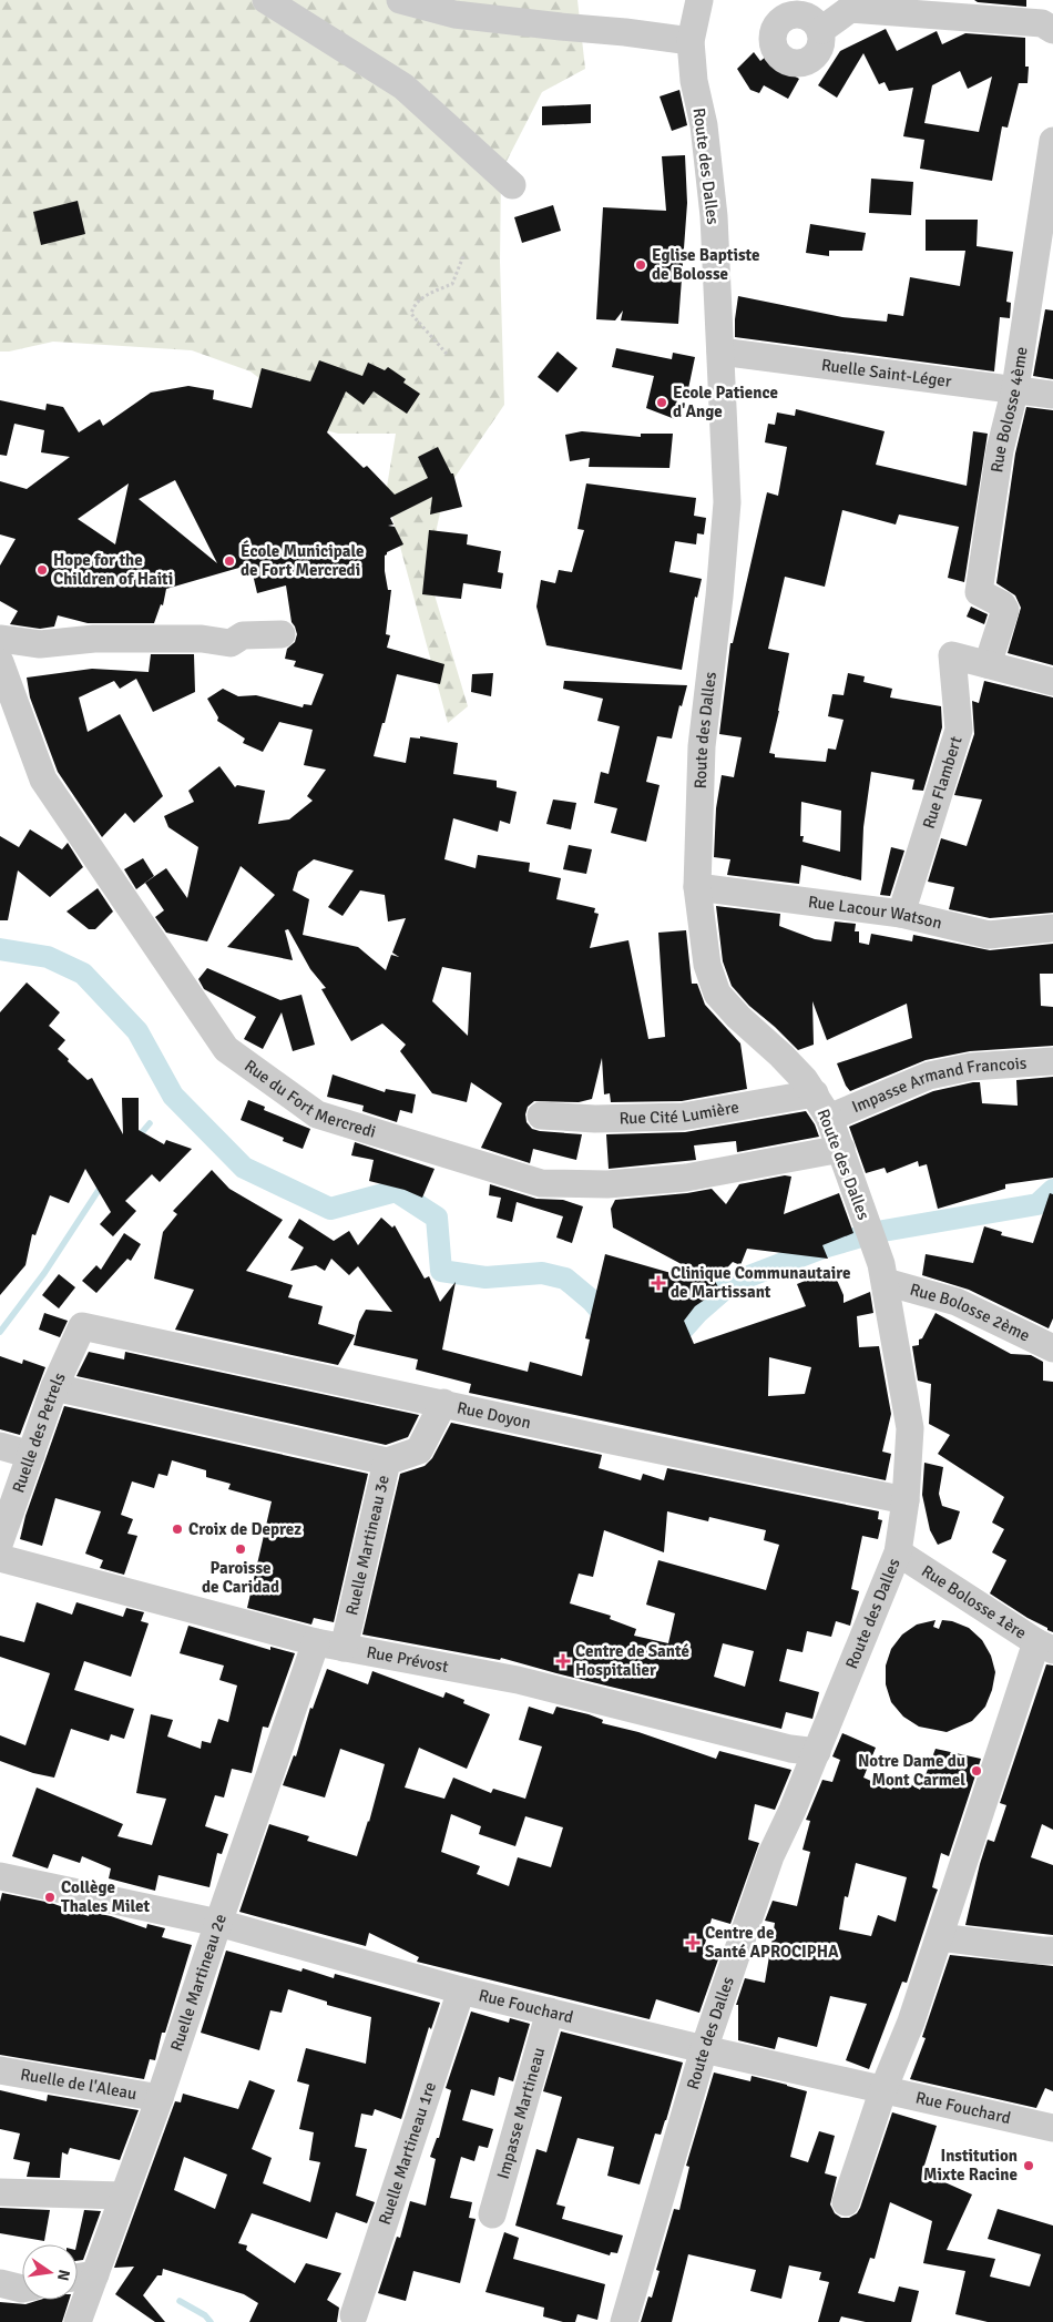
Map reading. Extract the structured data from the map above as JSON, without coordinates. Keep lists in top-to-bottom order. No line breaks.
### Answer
{"streets":{"street":["Route des Dalles","Ruelle Saint-Léger","Rue Bolosse 4ème","Rue Flambert","Rue Lacour Watson","Impasse Armand Francois","Rue du Fort Mercredi","Rue Cité Lumière","Rue Bolosse 2ème","Rue Doyon","Ruelle des Petrels","Ruelle Martineau 3e","Rue Bolosse 1ère","Rue Prévost","Ruelle Martineau 2e","Rue Fouchard","Ruelle de l'Aleau","Impasse Martineau","Ruelle Martineau 1re"]},"crossings":[["Route des Dalles","Ruelle Saint-Léger"],["Route des Dalles","Rue Lacour Watson"],["Route des Dalles","Impasse Armand Francois"],["Route des Dalles","Rue du Fort Mercredi"],["Route des Dalles","Rue Cité Lumière"],["Route des Dalles","Rue Bolosse 2ème"],["Route des Dalles","Rue Doyon"],["Route des Dalles","Rue Bolosse 1ère"],["Route des Dalles","Rue Prévost"],["Route des Dalles","Rue Fouchard"],["Ruelle Saint-Léger","Rue Bolosse 4ème"],["Rue Bolosse 4ème","Rue Flambert"],["Rue Flambert","Rue Lacour Watson"],["Rue Doyon","Ruelle des Petrels"],["Rue Doyon","Ruelle Martineau 3e"],["Ruelle Martineau 3e","Rue Prévost"],["Rue Prévost","Ruelle Martineau 2e"],["Ruelle Martineau 2e","Rue Fouchard"],["Ruelle Martineau 2e","Ruelle de l'Aleau"],["Rue Fouchard","Impasse Martineau"],["Rue Fouchard","Ruelle Martineau 1re"]],"places":{"other":["Eglise Baptiste de Bolosse","Ecole Patience d'Ange","École Municipale de Fort Mercredi","Hope for the Children of Haiti","Croix de Deprez","Paroisse de Caridad","Notre Dame du Mont Carmel","Collège Thales Milet","Institution Mixte Racine"],"health":["Clinique Communautaire de Martissant","Centre de Santé Hospitalier","Centre de Santé APROCIPHA"]},"north":"right"}
